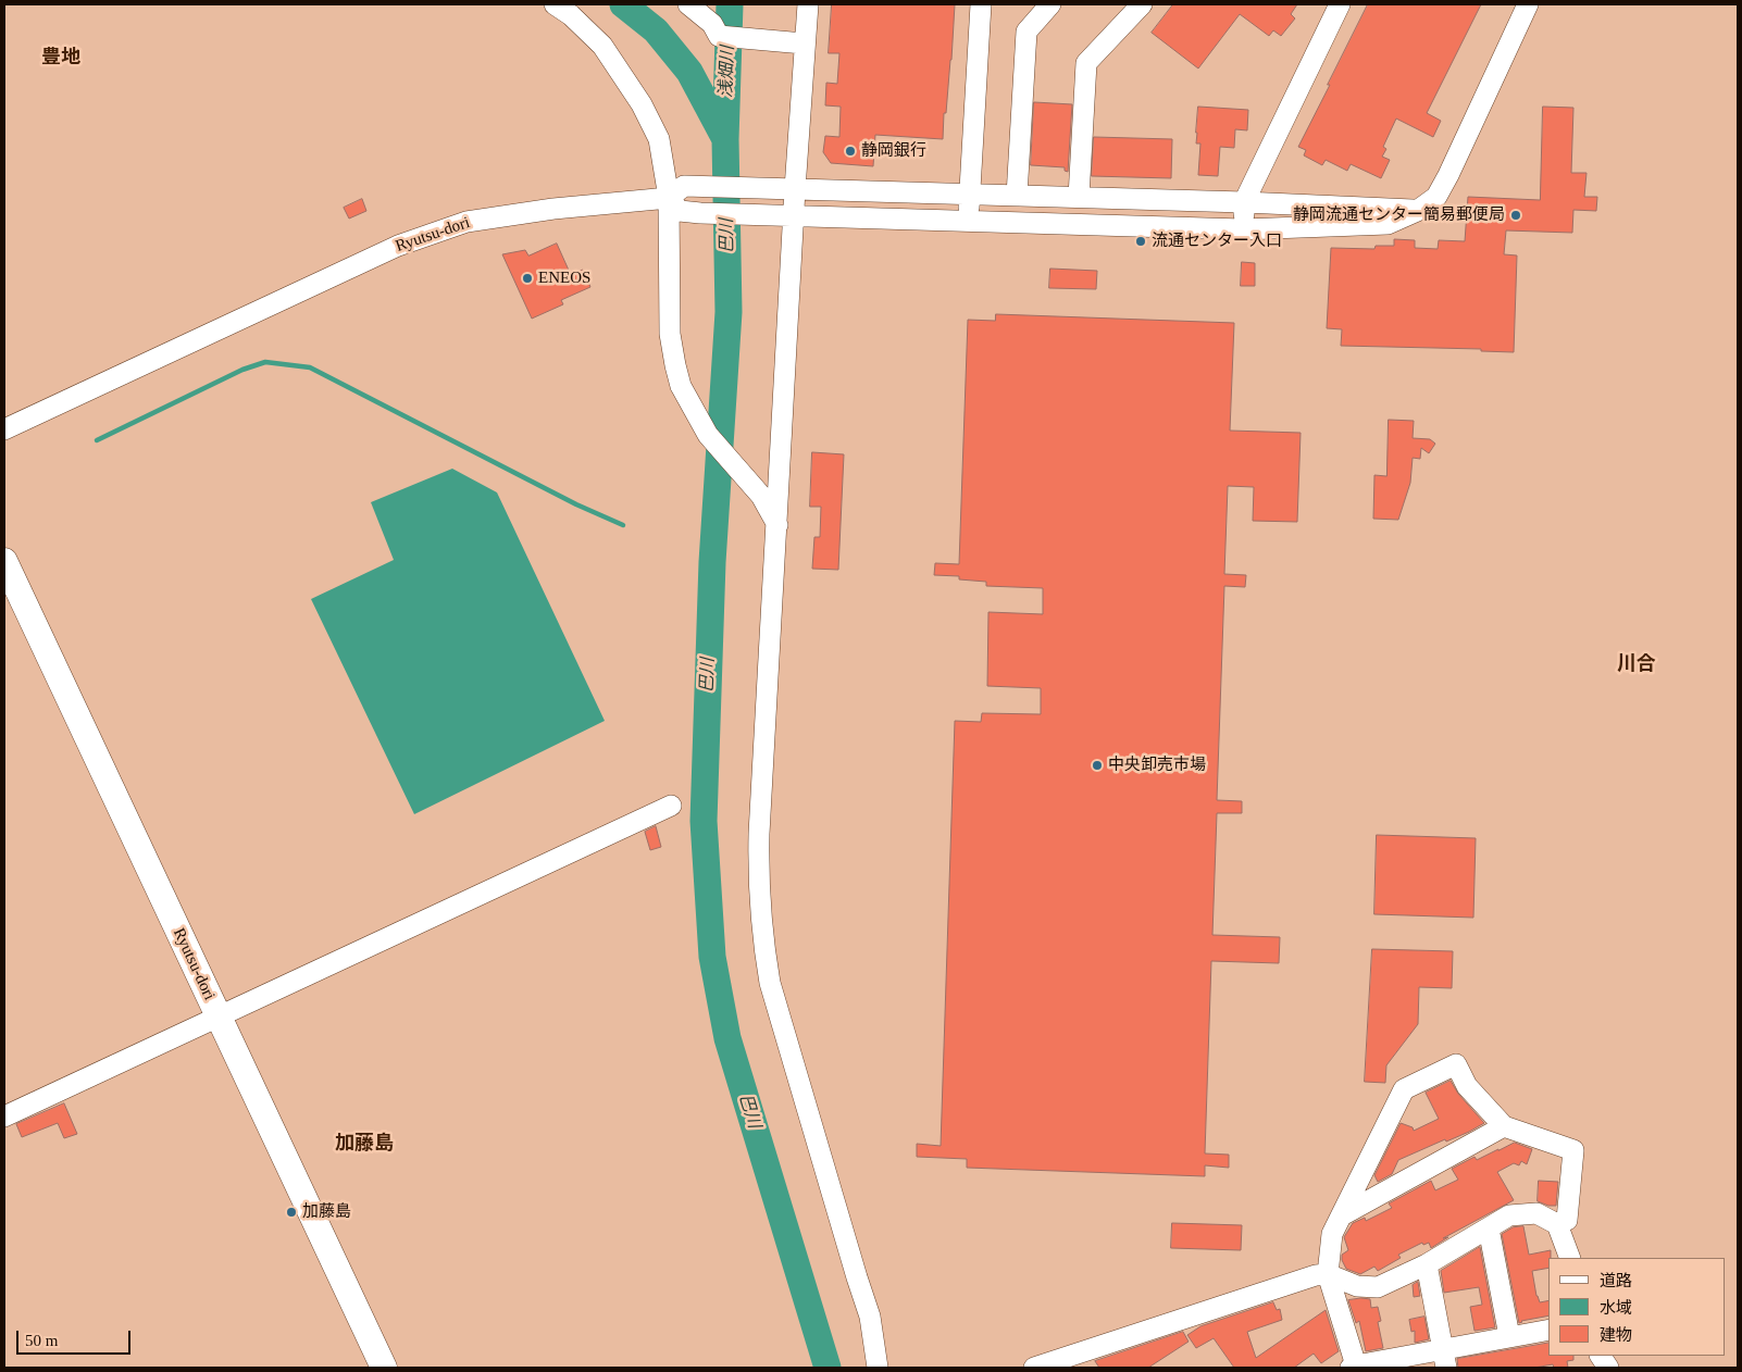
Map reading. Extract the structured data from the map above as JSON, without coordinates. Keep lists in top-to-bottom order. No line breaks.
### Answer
{"streets":{"main road":["Ryutsu-dori"]},"districts":["豊地","川合","加藤島"],"water":["浅畑川","巴川"],"places":["静岡銀行","静岡流通センター簡易郵便局","流通センター入口","ENEOS","中央卸売市場","加藤島"],"legend":["道路","水域","建物"],"scale_bar":"50 m"}
